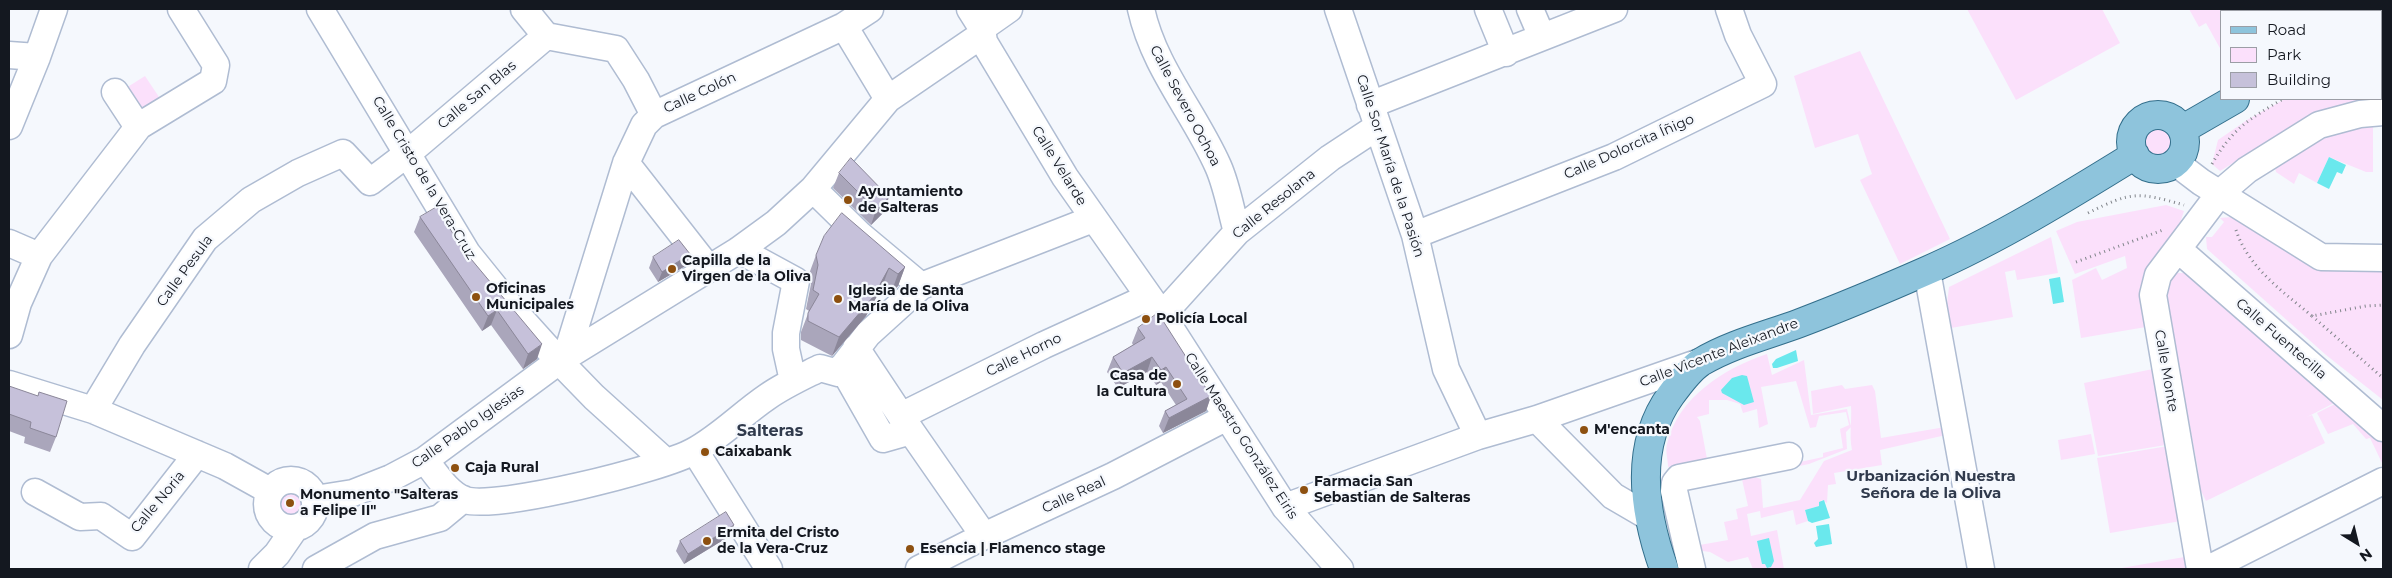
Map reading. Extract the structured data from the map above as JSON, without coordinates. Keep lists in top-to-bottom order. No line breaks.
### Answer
{"streets":{"main road":["Calle Vicente Aleixandre"],"street":["Calle Colón","Calle San Blas","Calle Severo Ochoa","Calle Dolorcita Íñigo","Calle Velarde","Calle Sor María de la Pasión","Calle Cristo de la Vera-Cruz","Calle Resolana","Calle Pesula","Calle Fuentecilla","Calle Horno","Calle Monte","Calle Pablo Iglesias","Calle Maestro González Eiris","Calle Real","Calle Noria"]},"crossings":[["Calle Colón","Calle Cristo de la Vera-Cruz"],["Calle Colón","Calle Pablo Iglesias"],["Calle San Blas","Calle Cristo de la Vera-Cruz"],["Calle San Blas","Calle Pesula"],["Calle Severo Ochoa","Calle Resolana"],["Calle Dolorcita Íñigo","Calle Sor María de la Pasión"],["Calle Velarde","Calle Resolana"],["Calle Velarde","Calle Horno"],["Calle Velarde","Calle Pablo Iglesias"],["Calle Velarde","Calle Maestro González Eiris"],["Calle Sor María de la Pasión","Calle Resolana"],["Calle Sor María de la Pasión","Calle Vicente Aleixandre"],["Calle Cristo de la Vera-Cruz","Calle Pesula"],["Calle Cristo de la Vera-Cruz","Calle Pablo Iglesias"],["Calle Resolana","Calle Horno"],["Calle Resolana","Calle Maestro González Eiris"],["Calle Fuentecilla","Calle Monte"],["Calle Vicente Aleixandre","Calle Maestro González Eiris"],["Calle Horno","Calle Maestro González Eiris"],["Calle Maestro González Eiris","Calle Real"]],"districts":["Salteras","Urbanización Nuestra Señora de la Oliva"],"places":["Ayuntamiento de Salteras","Capilla de la Virgen de la Oliva","Oficinas Municipales","Iglesia de Santa María de la Oliva","Policía Local","Casa de la Cultura","M'encanta","Caixabank","Caja Rural","Farmacia San Sebastian de Salteras","Monumento \"Salteras a Felipe II\"","Ermita del Cristo de la Vera-Cruz","Esencia | Flamenco stage"],"legend":["Road","Park","Building"],"north":"bottom right"}
